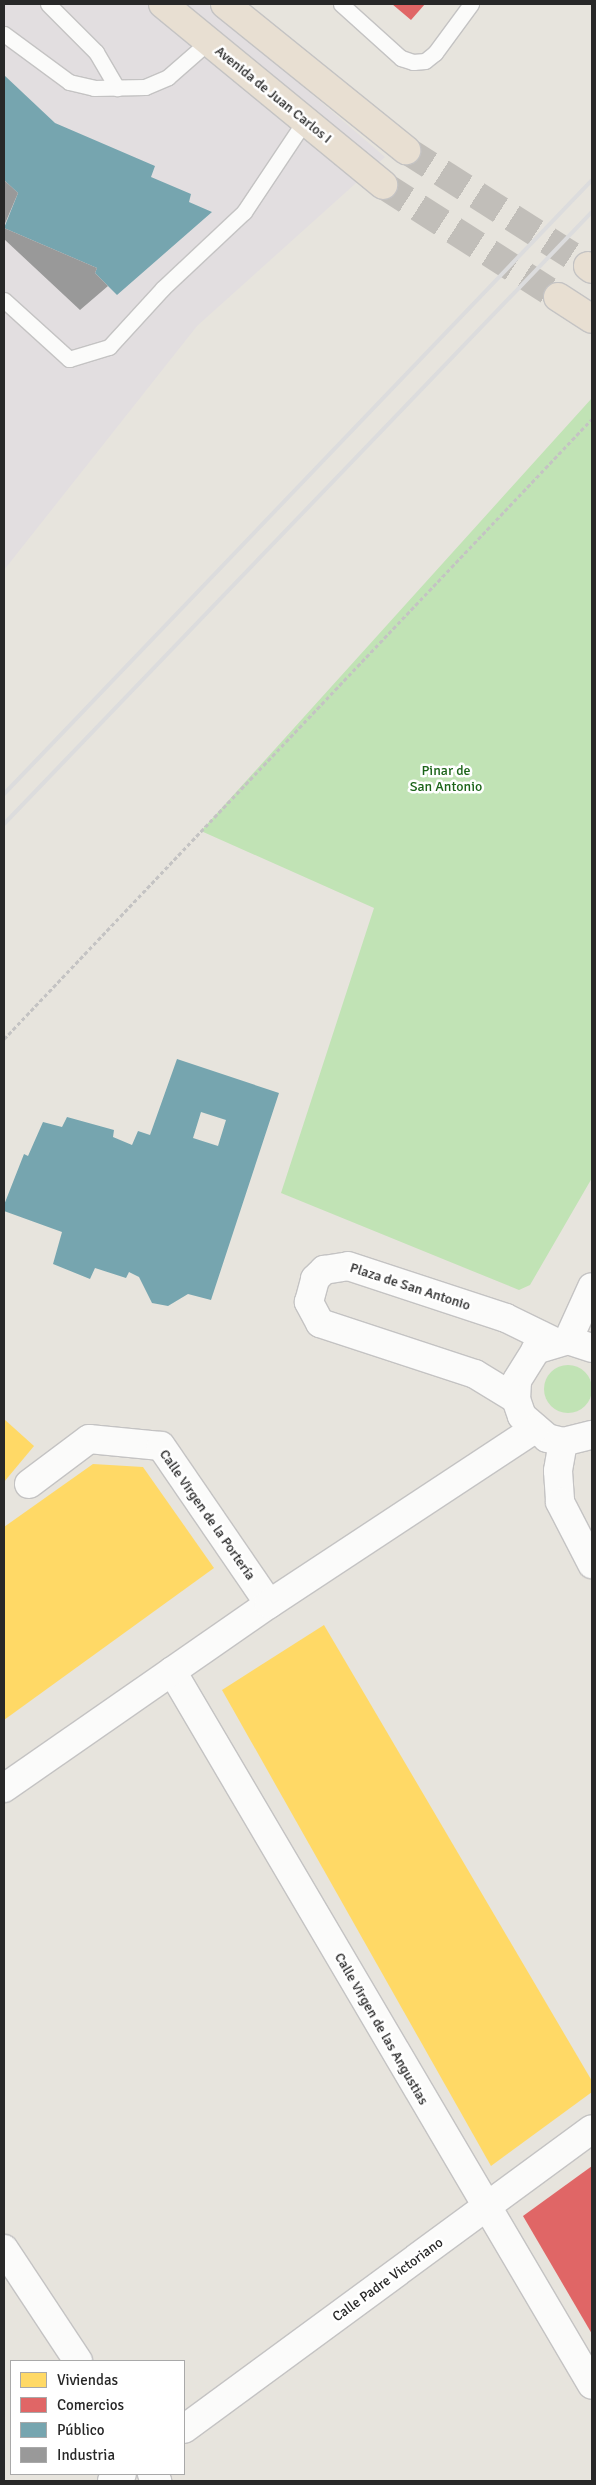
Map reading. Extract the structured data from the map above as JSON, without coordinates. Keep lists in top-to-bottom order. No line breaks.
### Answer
{"streets":{"highway":["Avenida de Juan Carlos I"],"street":["Plaza de San Antonio","Calle Virgen de la Portería","Calle Virgen de las Angustias","Calle Padre Victoriano"]},"crossings":[["Calle Virgen de las Angustias","Calle Padre Victoriano"]],"parks":["Pinar de San Antonio"],"legend":["Viviendas","Comercios","Público","Industria"]}
